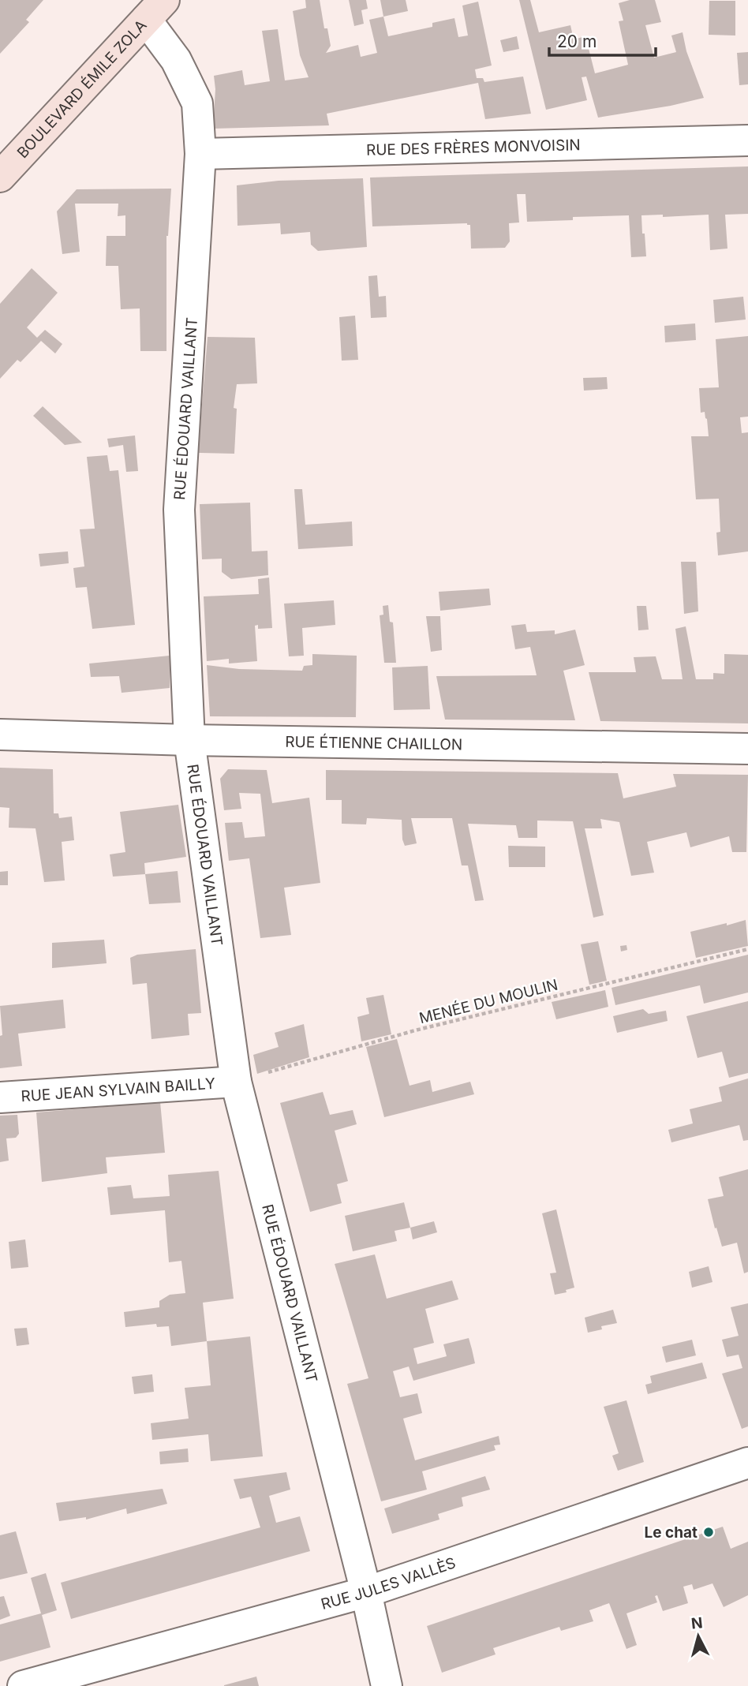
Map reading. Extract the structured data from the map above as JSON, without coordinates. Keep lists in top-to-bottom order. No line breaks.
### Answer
{"streets":{"main road":["BOULEVARD ÉMILE ZOLA"],"street":["RUE DES FRÈRES MONVOISIN","RUE ÉDOUARD VAILLANT","RUE ÉTIENNE CHAILLON","RUE JEAN SYLVAIN BAILLY","RUE JULES VALLÈS"],"path":["MENÉE DU MOULIN"]},"crossings":[["BOULEVARD ÉMILE ZOLA","RUE ÉDOUARD VAILLANT"],["RUE DES FRÈRES MONVOISIN","RUE ÉDOUARD VAILLANT"],["RUE ÉDOUARD VAILLANT","RUE ÉTIENNE CHAILLON"],["RUE ÉDOUARD VAILLANT","MENÉE DU MOULIN"],["RUE ÉDOUARD VAILLANT","RUE JEAN SYLVAIN BAILLY"],["RUE ÉDOUARD VAILLANT","RUE JULES VALLÈS"],["MENÉE DU MOULIN","RUE JEAN SYLVAIN BAILLY"]],"places":["Le chat"],"scale_bar":"20 m","north":"top"}
